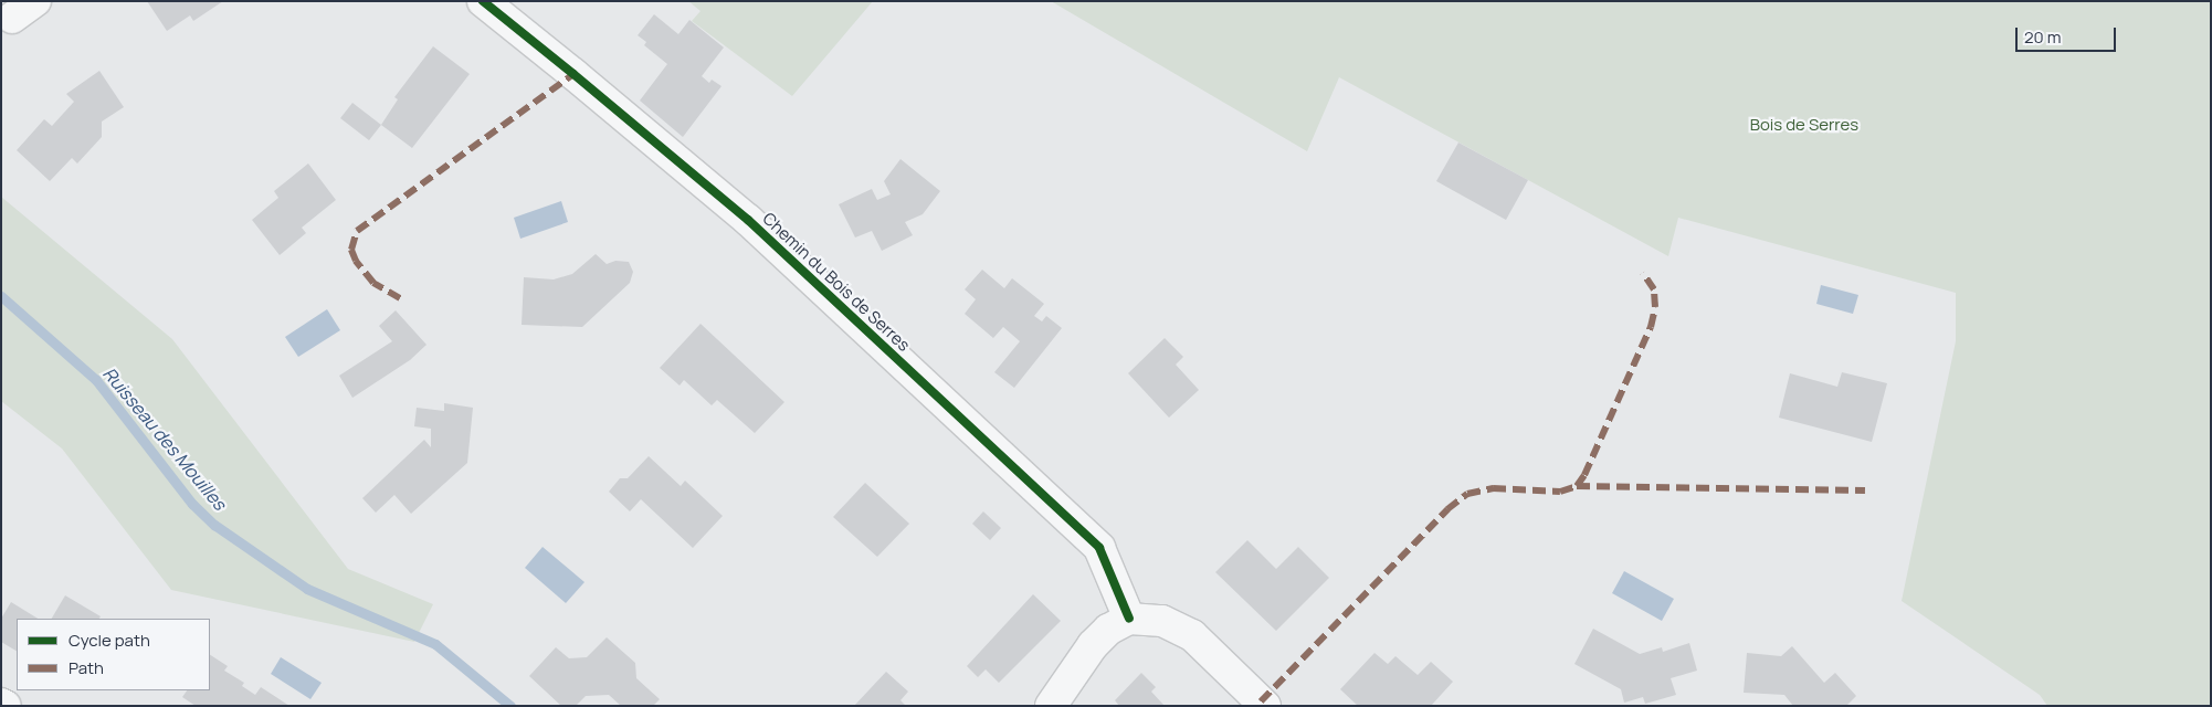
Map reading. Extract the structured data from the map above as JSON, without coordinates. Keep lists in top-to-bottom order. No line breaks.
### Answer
{"streets":{"street":["Chemin du Bois de Serres"]},"water":["Ruisseau des Mouilles"],"parks":["Bois de Serres"],"legend":["Cycle path","Path"],"scale_bar":"20 m"}
